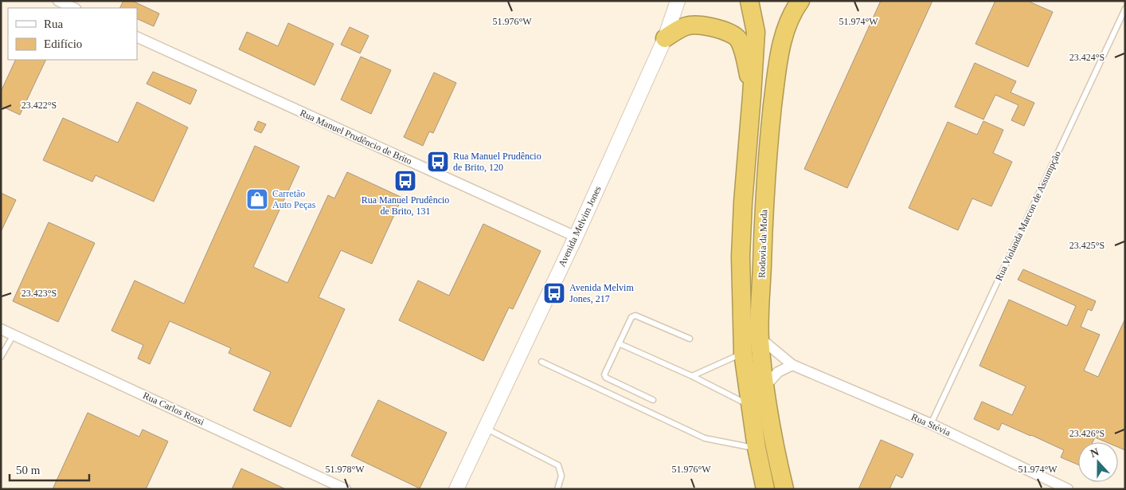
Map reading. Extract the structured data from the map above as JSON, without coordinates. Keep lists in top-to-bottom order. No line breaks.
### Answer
{"streets":{"highway":["Rodovia da Moda"],"street":["Rua Manuel Prudêncio de Brito","Avenida Melvim Jones","Rua Carlos Rossi","Rua Stévia"],"lane":["Rua Violanda Marcon de Assumpção"]},"crossings":[["Rua Manuel Prudêncio de Brito","Avenida Melvim Jones"],["Rua Violanda Marcon de Assumpção","Rua Stévia"],["Rodovia da Moda","Rua Stévia"]],"places":{"bus stop":["Rua Manuel Prudêncio de Brito, 120","Rua Manuel Prudêncio de Brito, 131","Avenida Melvim Jones, 217"],"shop":["Carretão Auto Peças"]},"legend":["Rua","Edifício"],"scale_bar":"50 m","north":"top","coordinates":["51.976°W","51.974°W","23.424°S","23.422°S","23.425°S","23.423°S","23.426°S","51.978°W"]}
